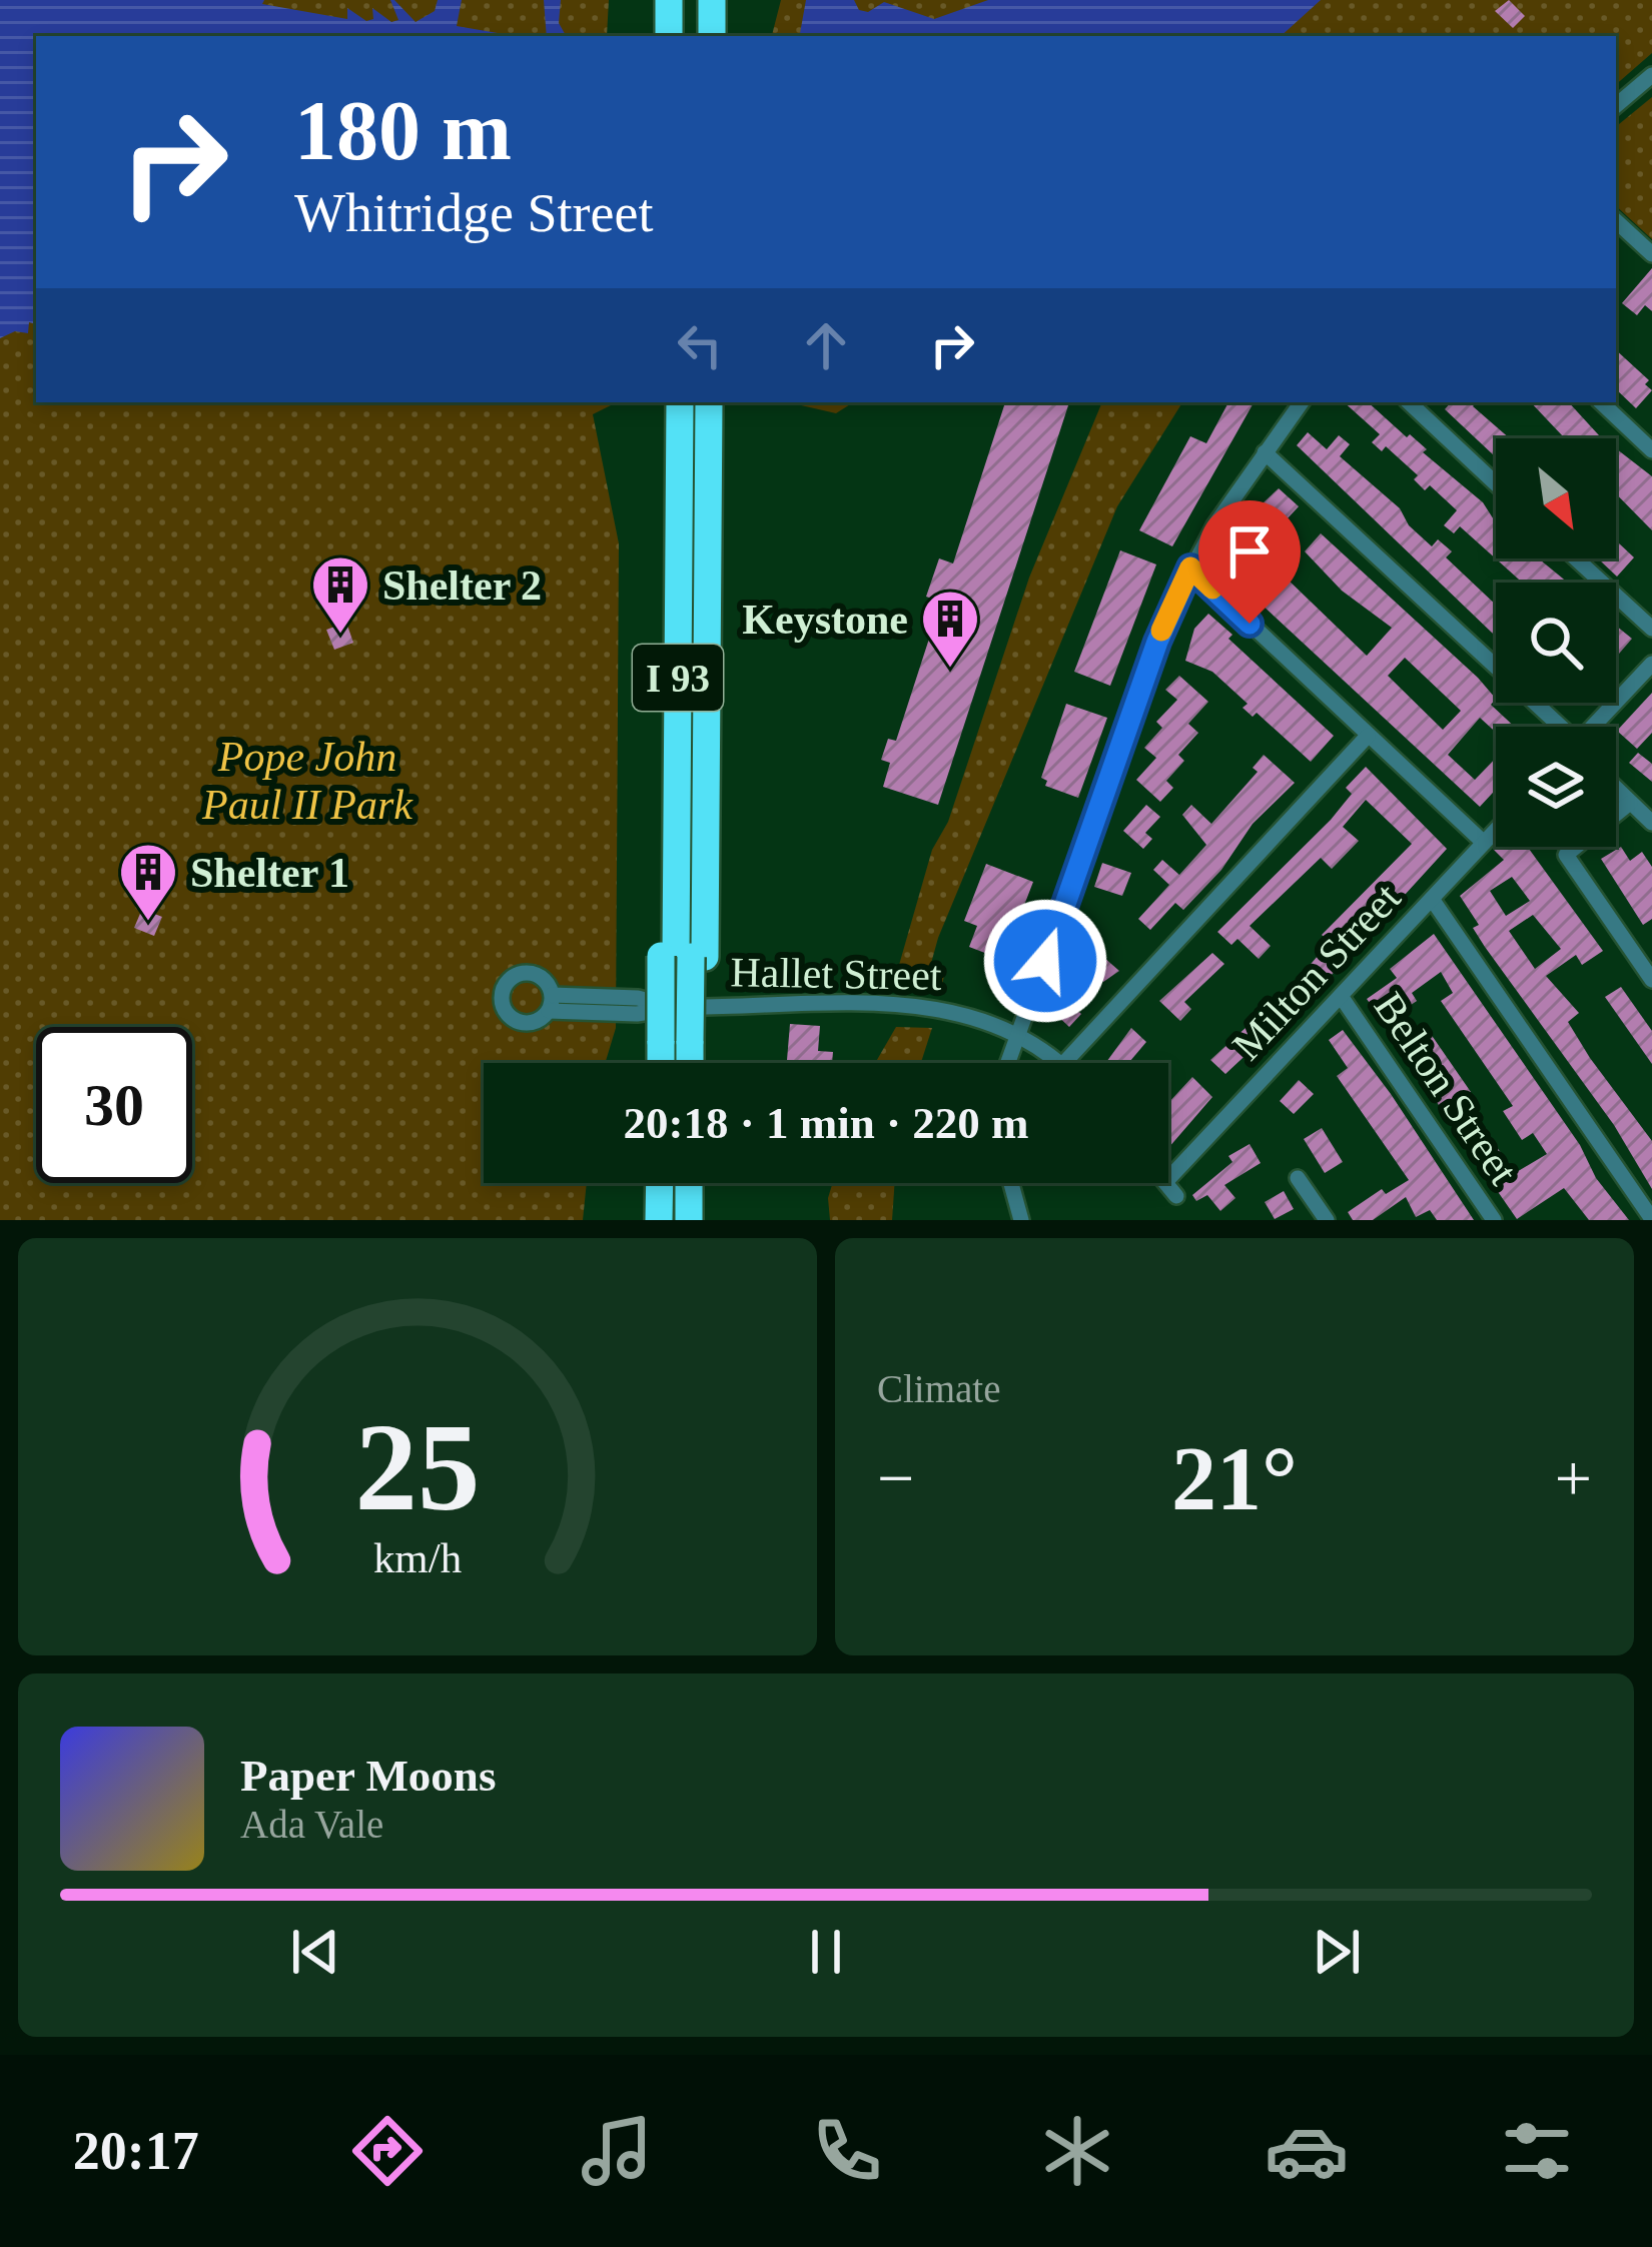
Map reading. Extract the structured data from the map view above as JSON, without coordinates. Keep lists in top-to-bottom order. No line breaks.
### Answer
{"streets":{"highway":["I 93"],"street":["Milton Street","Hallet Street","Belton Street"]},"crossings":[["Milton Street","Belton Street"]],"parks":["Pope John Paul II Park"],"places":{"building":["Shelter 2","Keystone","Shelter 1"]},"north":"bottom right","page":{"turn":["180 m","Whitridge Street"],"limit":"30","trip":"20:18 · 1 min · 220 m","tile":"Climate","heat":["−","21°","+"],"song":["Paper Moons","Ada Vale"],"tabs":"20:17","gauge":["25","km/h"]}}
